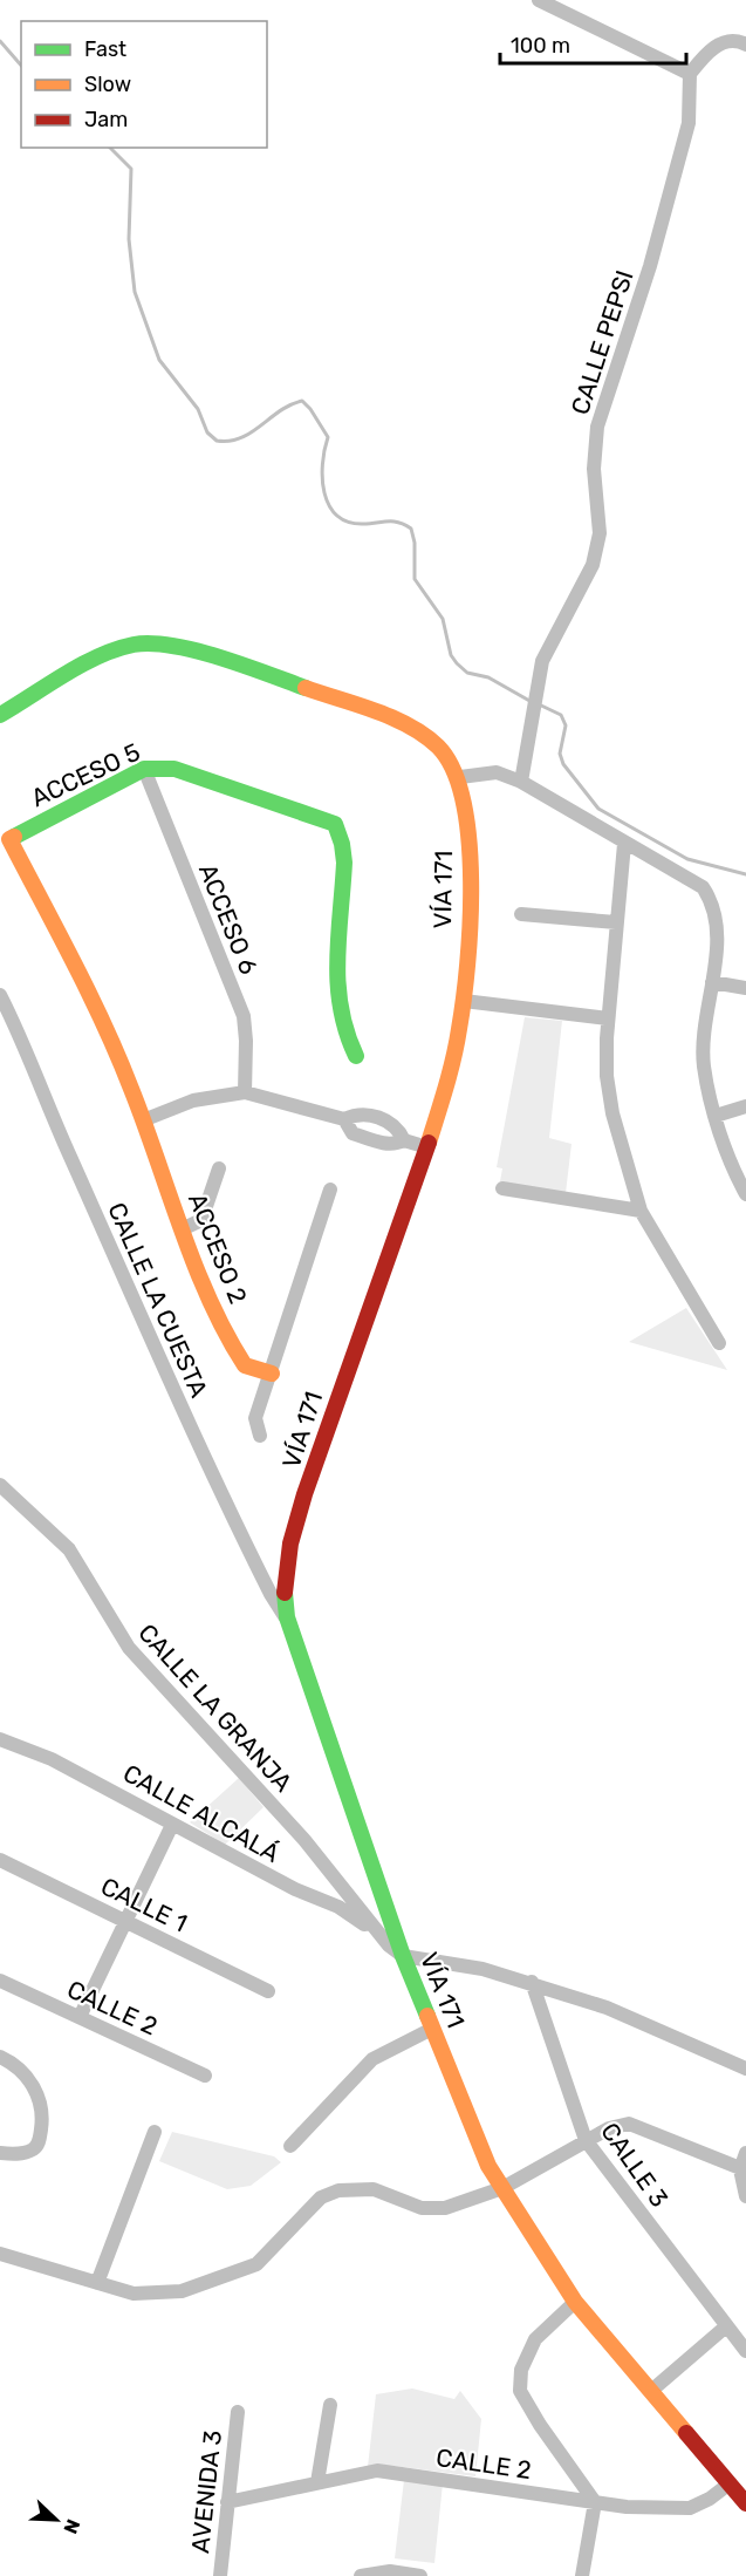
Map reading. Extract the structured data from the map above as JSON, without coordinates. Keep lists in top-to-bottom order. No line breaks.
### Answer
{"streets":{"main road":["ACCESO 5","VÍA 171","ACCESO 2"],"street":["CALLE PEPSI","ACCESO 6","CALLE LA CUESTA","CALLE LA GRANJA","CALLE ALCALÁ","CALLE 1","CALLE 2","CALLE 3","AVENIDA 3"]},"crossings":[["ACCESO 5","ACCESO 6"],["ACCESO 5","ACCESO 2"],["VÍA 171","CALLE LA CUESTA"],["VÍA 171","CALLE LA GRANJA"],["VÍA 171","CALLE 2"],["CALLE LA GRANJA","CALLE ALCALÁ"],["CALLE 2","AVENIDA 3"]],"legend":["Fast","Slow","Jam"],"scale_bar":"100 m","north":"bottom right"}
